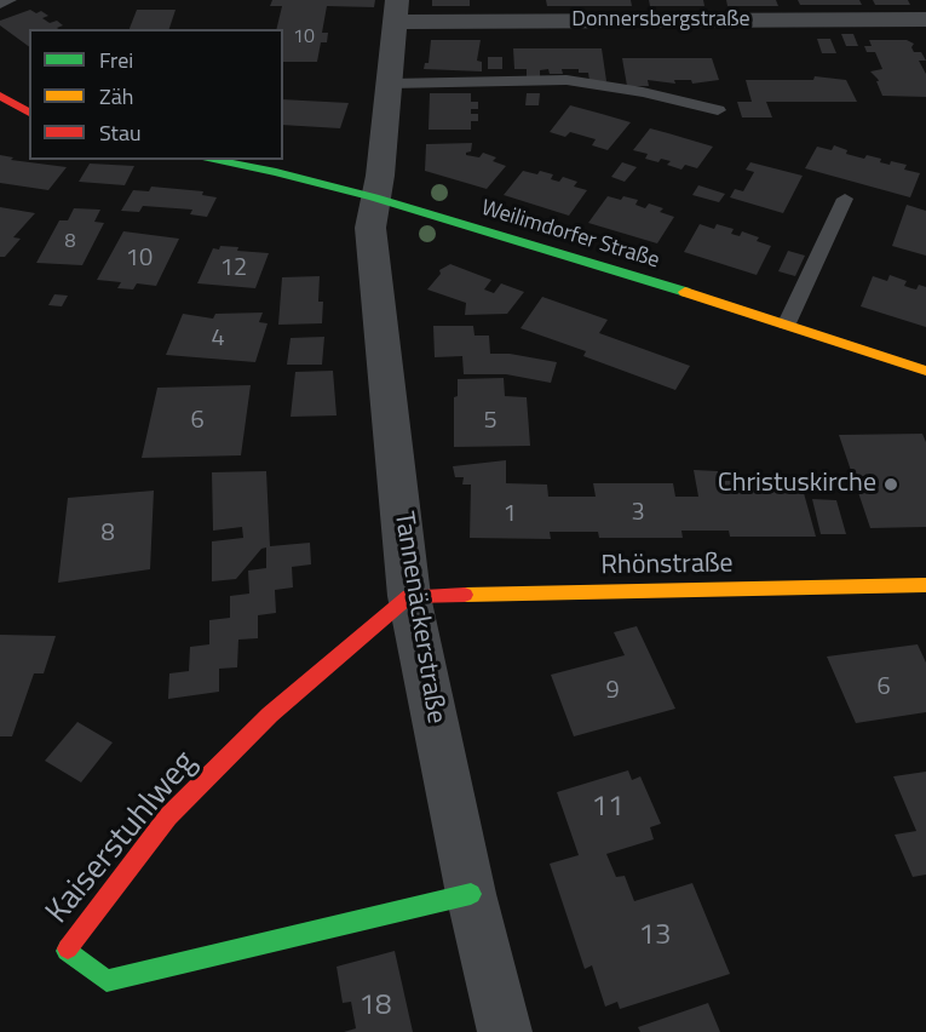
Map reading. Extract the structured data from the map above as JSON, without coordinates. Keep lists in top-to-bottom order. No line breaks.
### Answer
{"streets":{"street":["Donnersbergstraße","Weilimdorfer Straße","Rhönstraße","Tannenäckerstraße","Kaiserstuhlweg"]},"crossings":[["Donnersbergstraße","Tannenäckerstraße"],["Weilimdorfer Straße","Tannenäckerstraße"],["Rhönstraße","Tannenäckerstraße"],["Rhönstraße","Kaiserstuhlweg"],["Tannenäckerstraße","Kaiserstuhlweg"]],"places":["Christuskirche"],"house_numbers":["10","8","10","12","4","6","5","3","1","8","6","9","11","13","18"],"legend":["Frei","Zäh","Stau"]}
